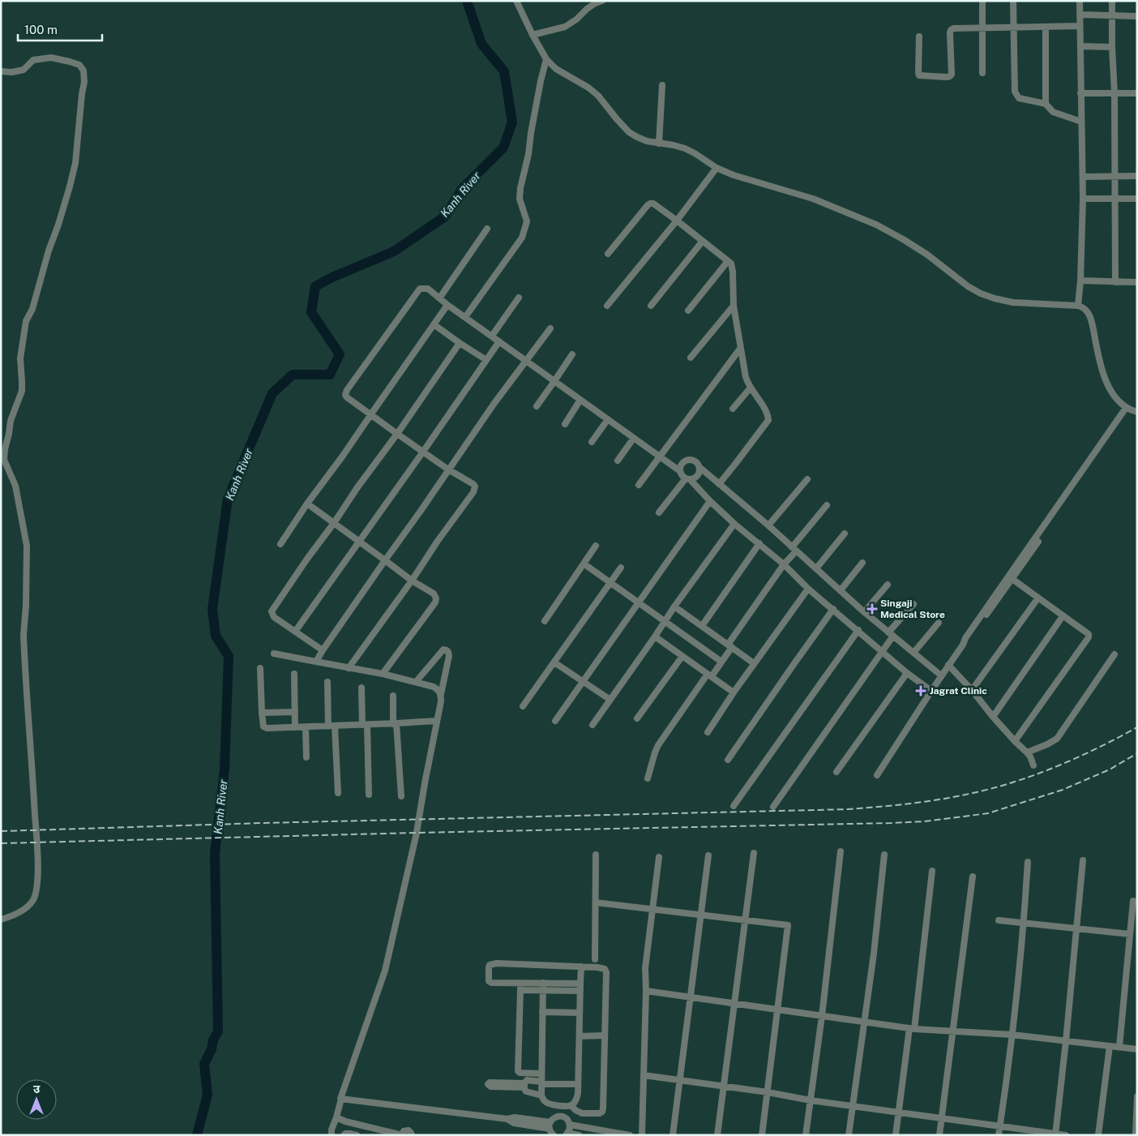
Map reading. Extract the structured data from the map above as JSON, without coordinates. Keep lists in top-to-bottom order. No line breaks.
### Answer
{"water":["Kanh River"],"places":{"health":["Singaji Medical Store","Jagrat Clinic"]},"scale_bar":"100 m","north":"top"}
